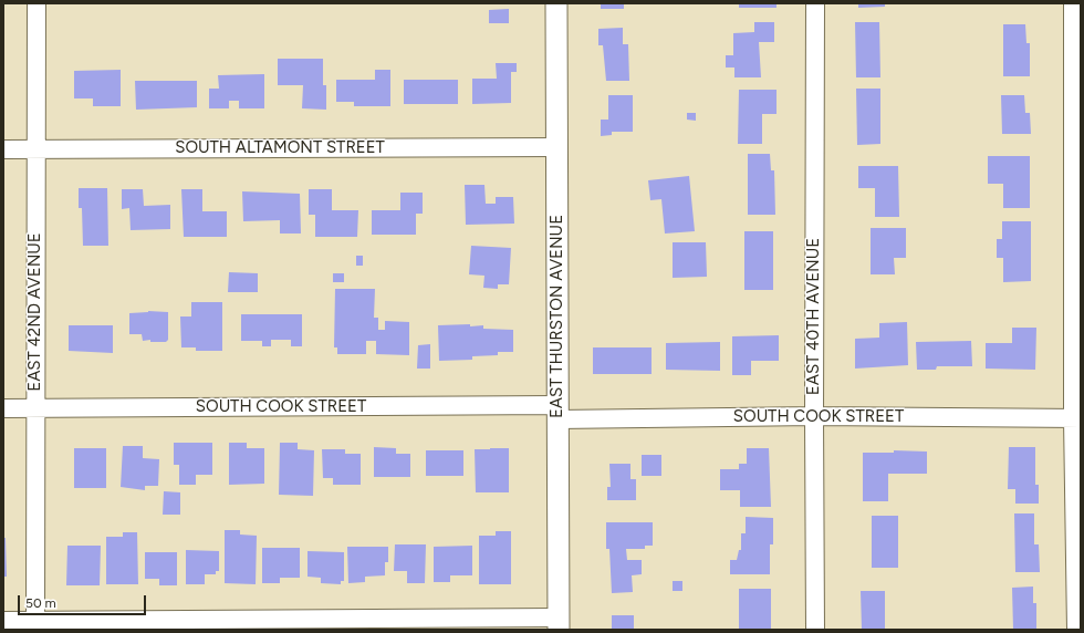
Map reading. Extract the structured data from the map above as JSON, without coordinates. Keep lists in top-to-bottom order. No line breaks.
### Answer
{"streets":{"street":["SOUTH ALTAMONT STREET","EAST 42ND AVENUE","EAST THURSTON AVENUE","EAST 40TH AVENUE","SOUTH COOK STREET"]},"crossings":[["SOUTH ALTAMONT STREET","EAST 42ND AVENUE"],["SOUTH ALTAMONT STREET","EAST THURSTON AVENUE"],["EAST 42ND AVENUE","SOUTH COOK STREET"],["EAST THURSTON AVENUE","SOUTH COOK STREET"],["EAST 40TH AVENUE","SOUTH COOK STREET"]],"scale_bar":"50 m"}
